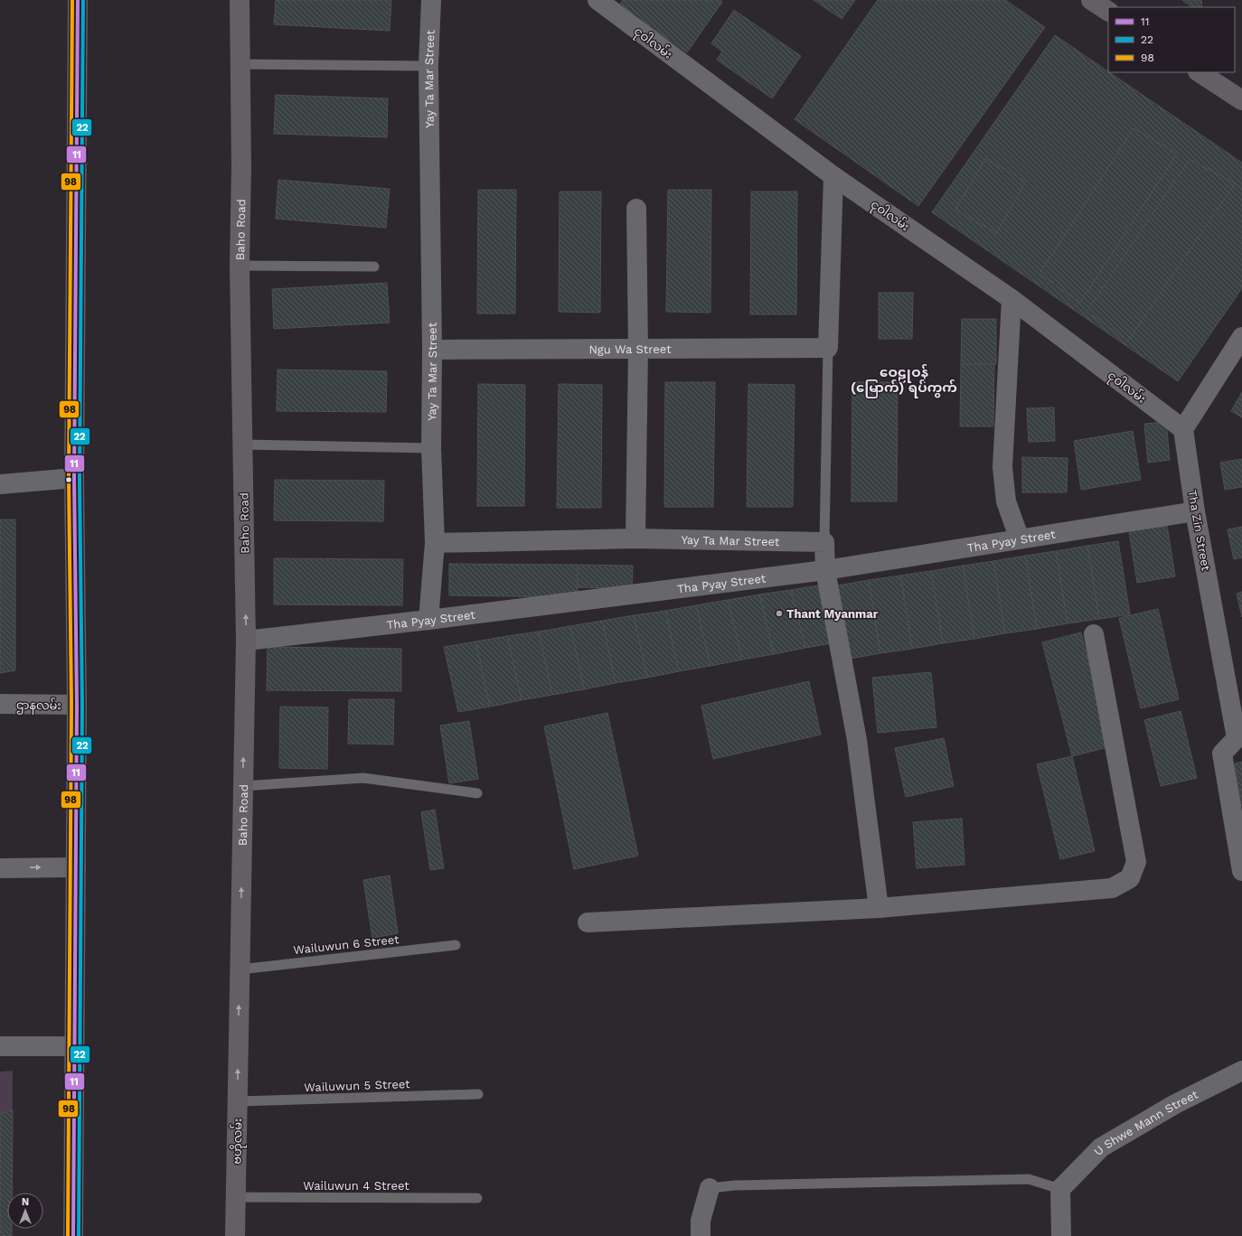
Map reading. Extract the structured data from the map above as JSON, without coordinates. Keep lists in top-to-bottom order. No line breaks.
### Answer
{"streets":{"main road":["Baho Road","ဗဟိုလမ်း"],"street":["ငုဝါလမ်း","Yay Ta Mar Street","Ngu Wa Street","Tha Zin Street","Tha Pyay Street","ဌာနလမ်း","U Shwe Mann Street"],"lane":["Wailuwun 6 Street","Wailuwun 5 Street","Wailuwun 4 Street"]},"crossings":[["ငုဝါလမ်း","Tha Zin Street"],["Yay Ta Mar Street","Ngu Wa Street"],["Baho Road","Tha Pyay Street"],["Baho Road","Wailuwun 6 Street"],["Baho Road","ဗဟိုလမ်း"],["Tha Zin Street","Tha Pyay Street"],["Wailuwun 5 Street","ဗဟိုလမ်း"],["ဗဟိုလမ်း","Wailuwun 4 Street"]],"districts":["ဝေဠုဝန် (မြောက်) ရပ်ကွက်"],"places":["Thant Myanmar"],"lines":["transit line 11","transit line 22","transit line 98"],"legend":["11","22","98"],"north":"top"}
